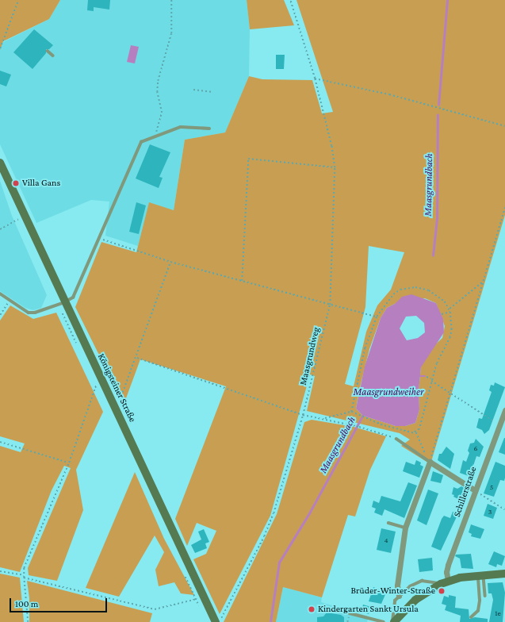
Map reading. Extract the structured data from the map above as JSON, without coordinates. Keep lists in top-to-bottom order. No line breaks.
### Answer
{"streets":{"main road":["Königsteiner Straße"],"street":["Schillerstraße"],"path":["Maasgrundweg"]},"crossings":[["Maasgrundweg","Königsteiner Straße"]],"water":["Maasgrundbach","Maasgrundweiher"],"places":["Villa Gans","Brüder-Winter-Straße","Kindergarten Sankt Ursula"],"house_numbers":["6","5","3","4","1e"],"scale_bar":"100 m"}
